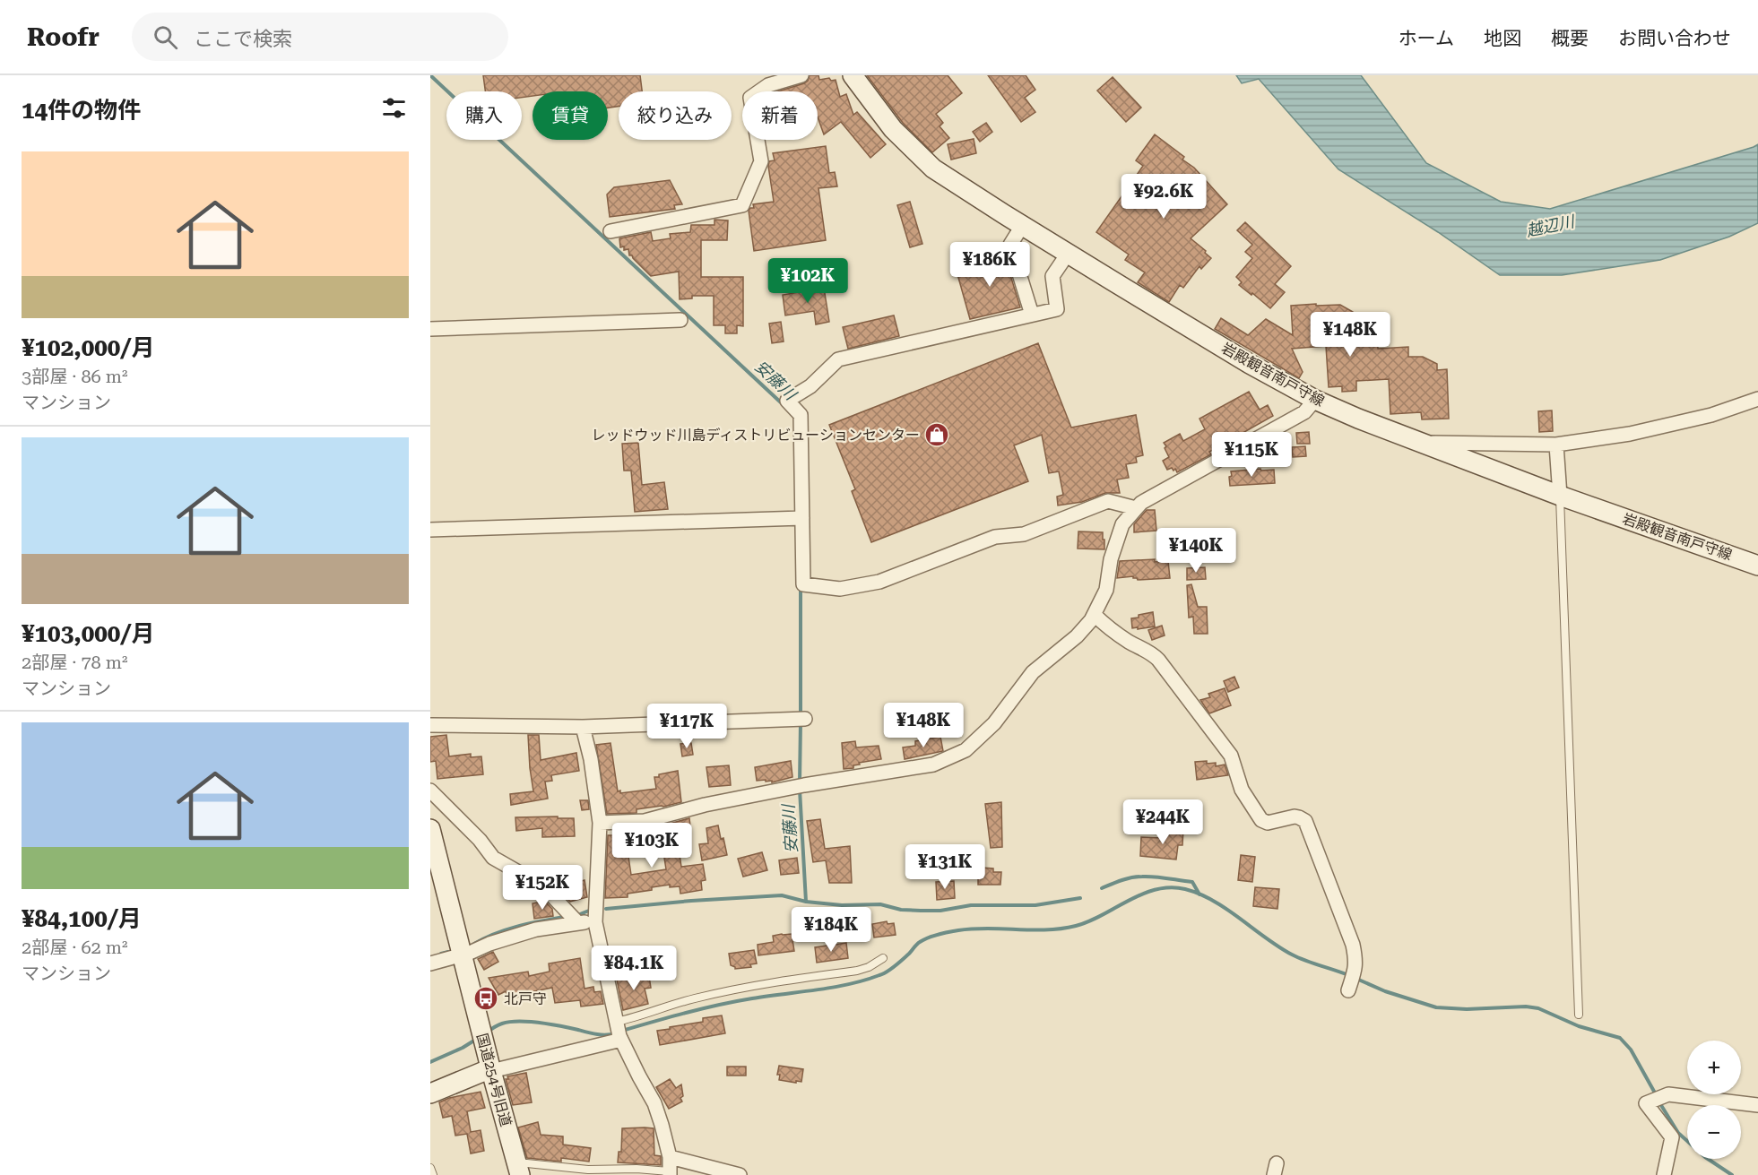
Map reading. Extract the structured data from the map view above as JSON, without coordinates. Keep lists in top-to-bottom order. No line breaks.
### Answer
{"streets":{"main road":["岩殿観音南戸守線","国道254号旧道"]},"water":["越辺川","安藤川"],"places":{"shop":["レッドウッド川島ディストリビューションセンター"],"bus stop":["北戸守"]},"page":{"header":"Roofr","search":"ここで検索","nav":["ホーム","地図","概要","お問い合わせ"],"heading":"14件の物件","chip":["購入","賃貸","絞り込み","新着"],"list":[{"name":"¥102,000/月","note":"3部屋 · 86 m² · マンション"},{"name":"¥103,000/月","note":"2部屋 · 78 m² · マンション"},{"name":"¥84,100/月","note":"2部屋 · 62 m² · マンション"}],"price":["¥92.6K","¥186K","¥102K","¥148K","¥115K","¥140K","¥148K","¥117K","¥244K","¥103K","¥131K","¥152K","¥184K","¥84.1K"],"map_buttons":["+","−"]}}
